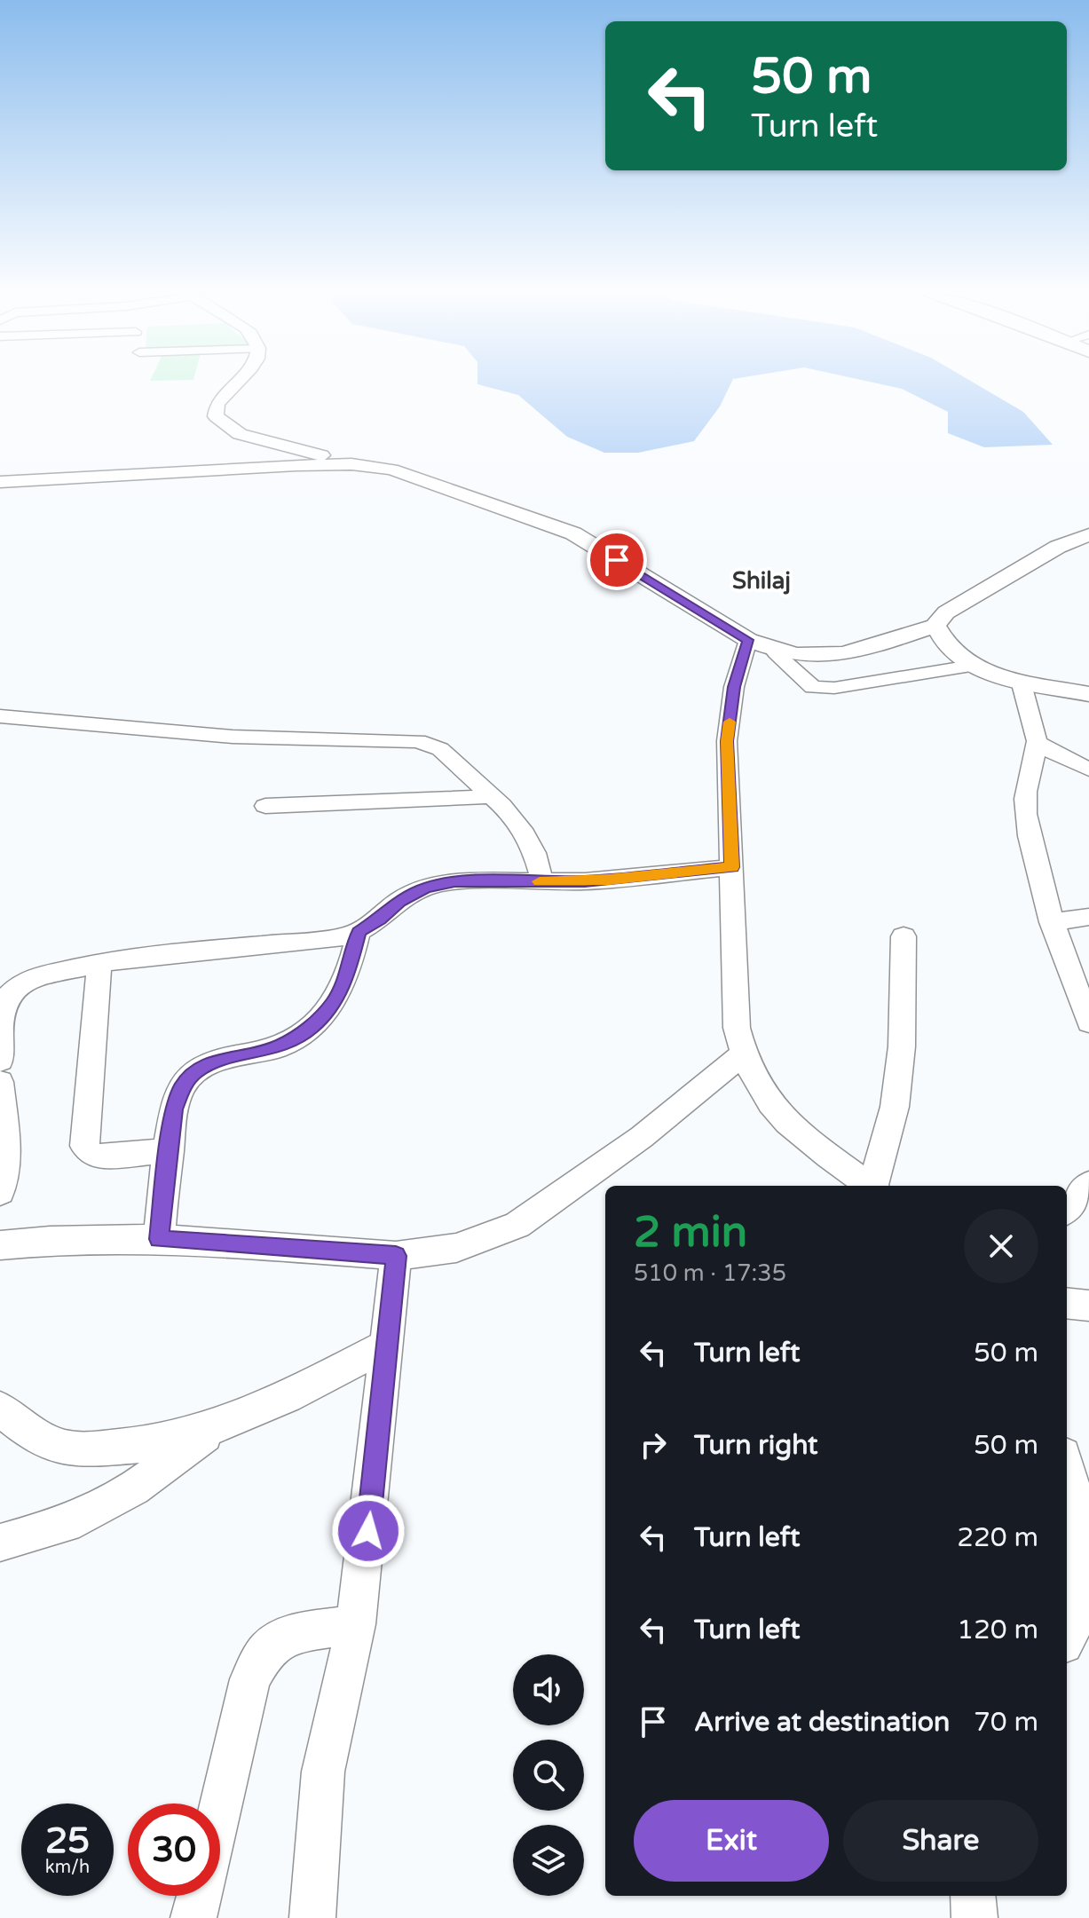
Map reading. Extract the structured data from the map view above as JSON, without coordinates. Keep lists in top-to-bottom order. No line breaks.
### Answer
{"districts":["Shilaj"],"page":{"turn":["50 m","Turn left"],"heading":["2 min","510 m · 17:35"],"list":[{"name":"Turn left","value":"50 m"},{"name":"Turn right","value":"50 m"},{"name":"Turn left","value":"220 m"},{"name":"Turn left","value":"120 m"},{"name":"Arrive at destination","value":"70 m"}],"buttons":["Exit","Share"],"speed":"25 km/h","limit":"30"}}
